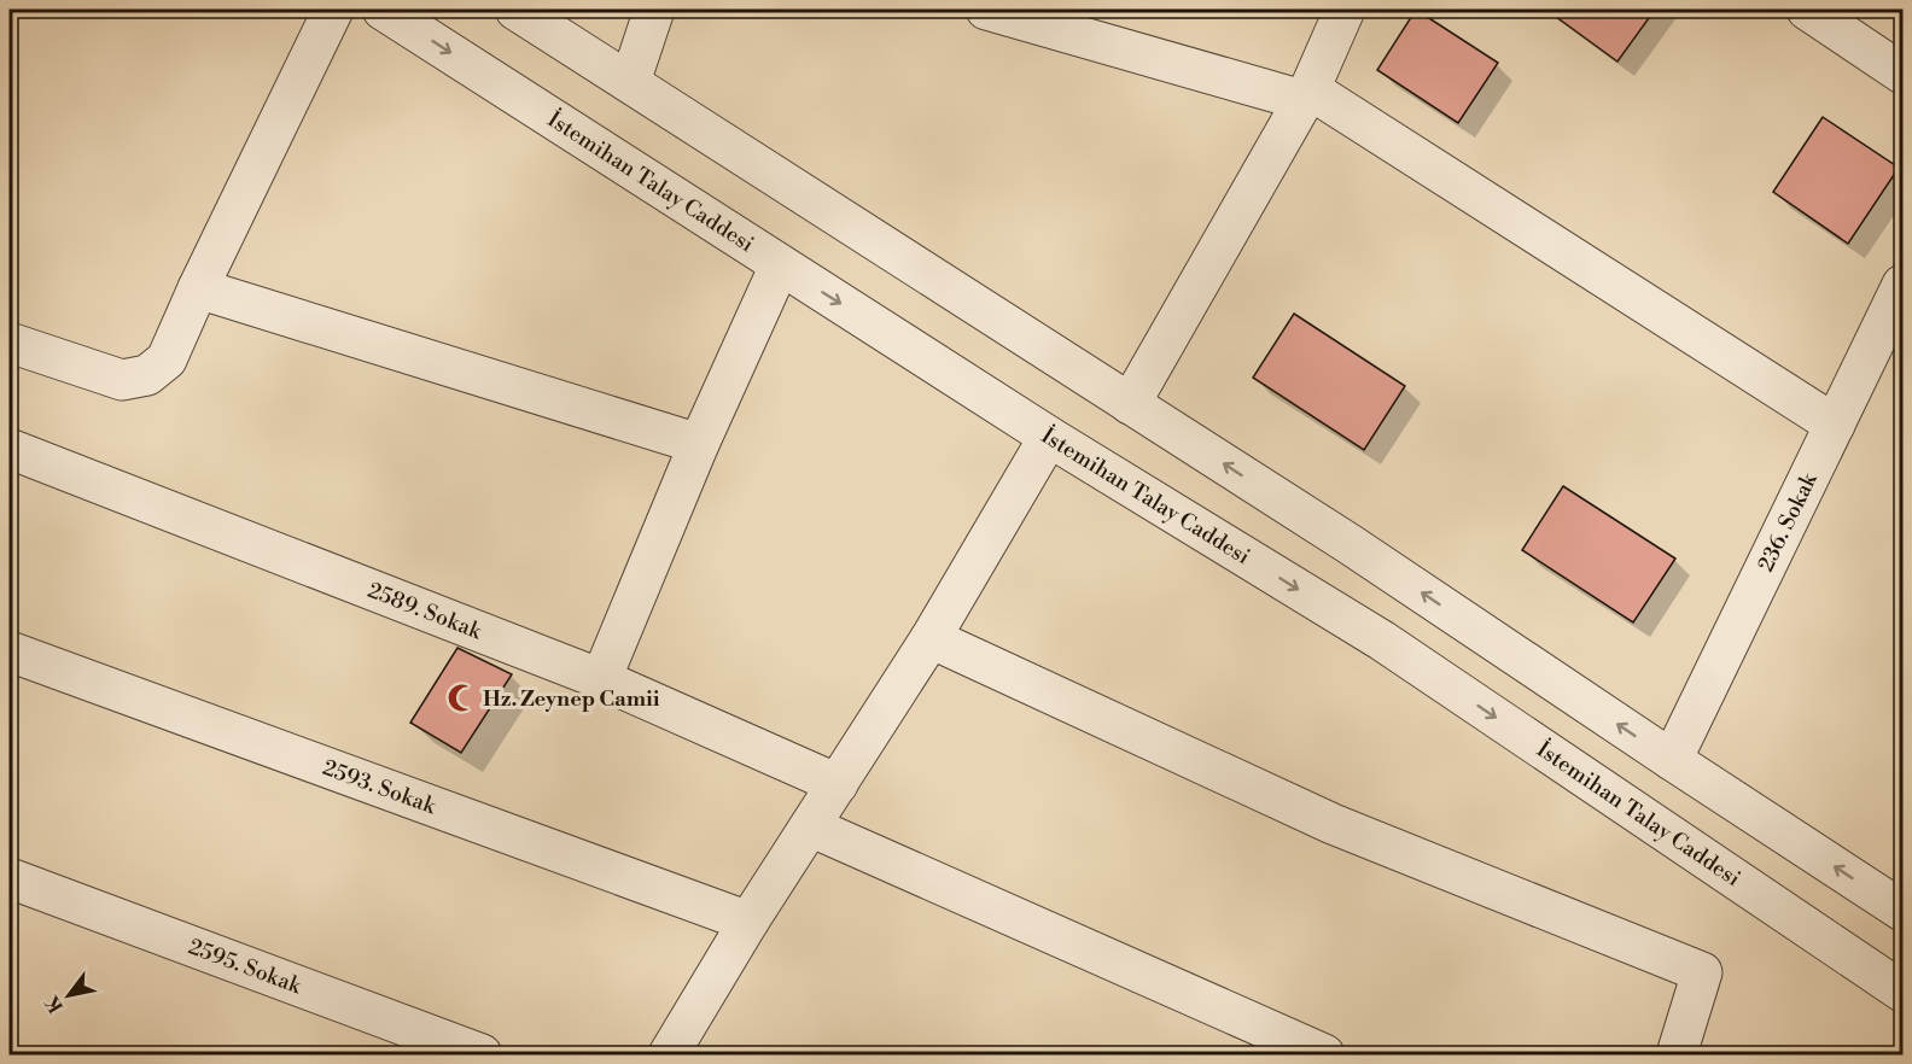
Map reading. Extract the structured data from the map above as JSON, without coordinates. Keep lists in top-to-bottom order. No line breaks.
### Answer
{"streets":{"street":["İstemihan Talay Caddesi","236. Sokak","2589. Sokak","2593. Sokak","2595. Sokak"]},"places":{"mosque":["Hz. Zeynep Camii"]},"north":"bottom left"}
